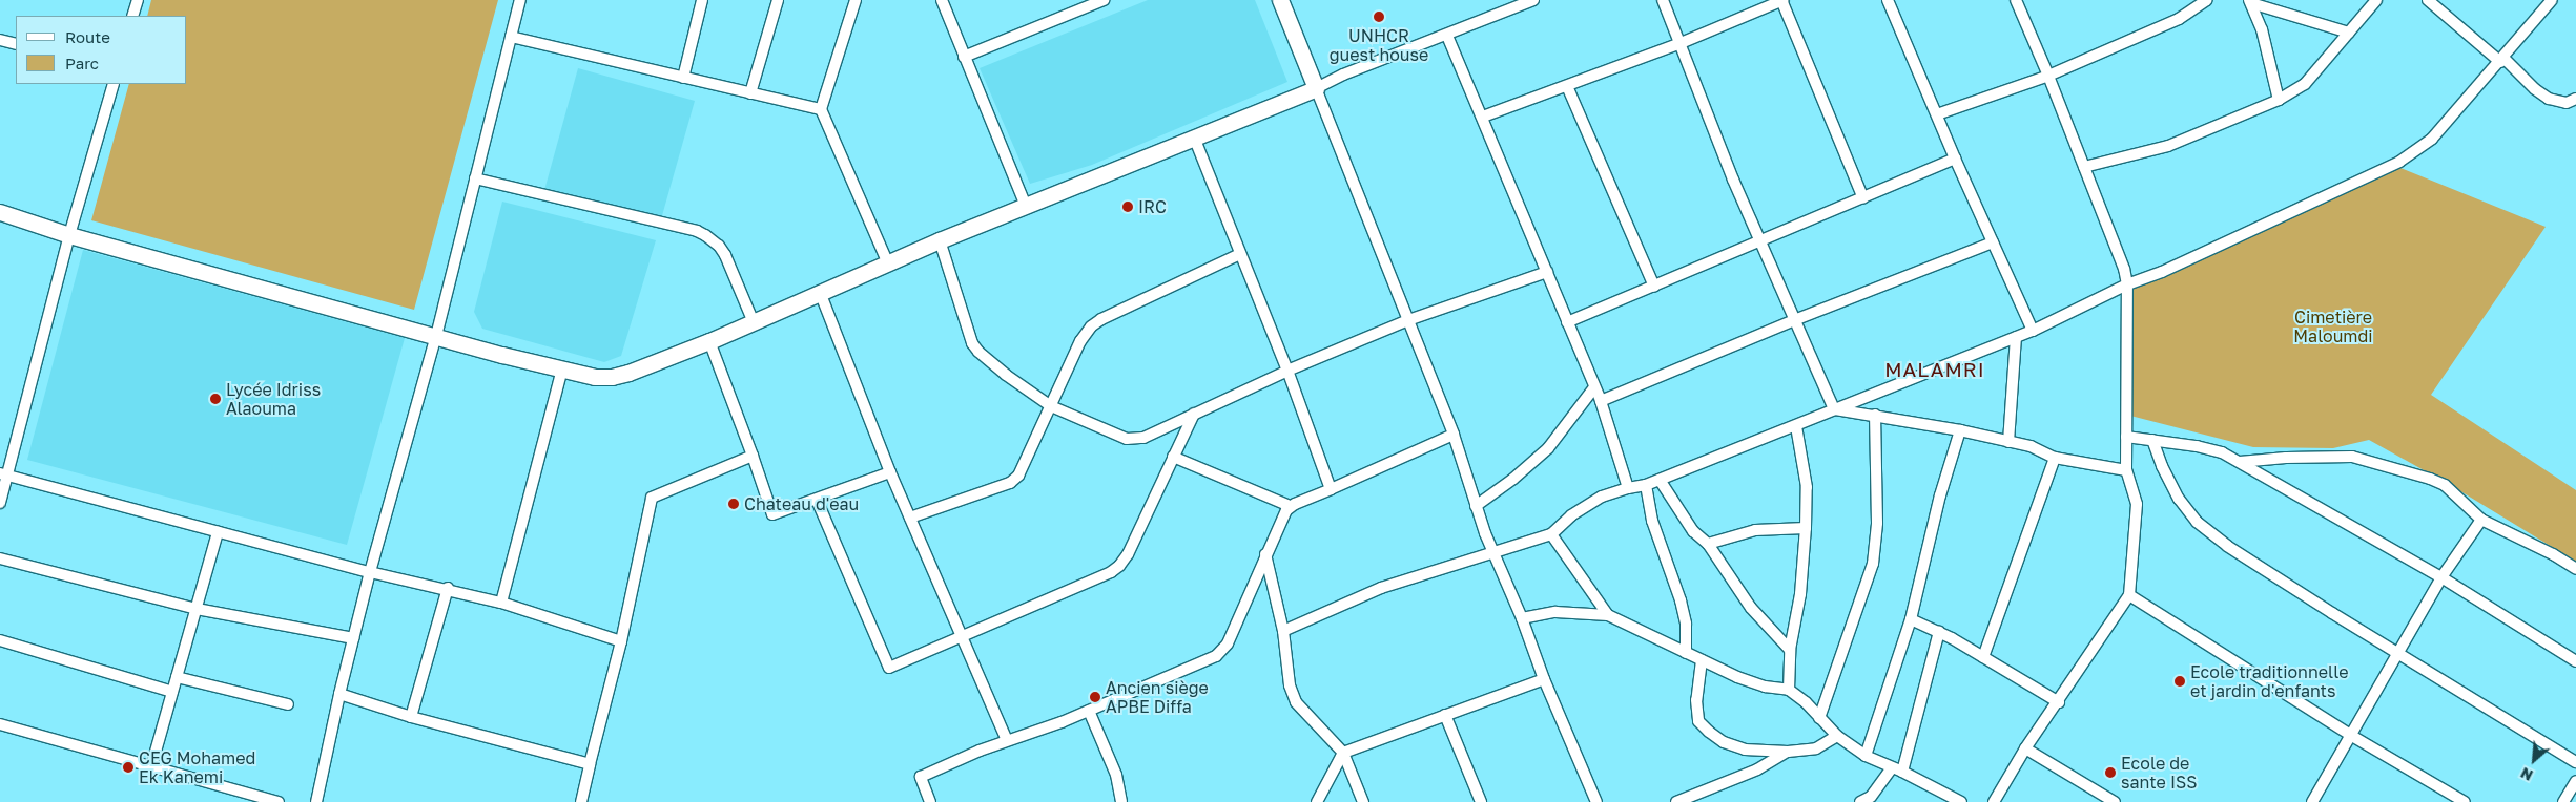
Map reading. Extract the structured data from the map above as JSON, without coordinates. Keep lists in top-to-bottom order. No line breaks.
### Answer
{"districts":["MALAMRI"],"parks":["Cimetière Maloumdi"],"places":["UNHCR guest house","IRC","Lycée Idriss Alaouma","Chateau d'eau","Ecole traditionnelle et jardin d'enfants","Ancien siège APBE Diffa","CEG Mohamed Ek Kanemi","Ecole de sante ISS"],"legend":["Route","Parc"],"north":"bottom left"}
